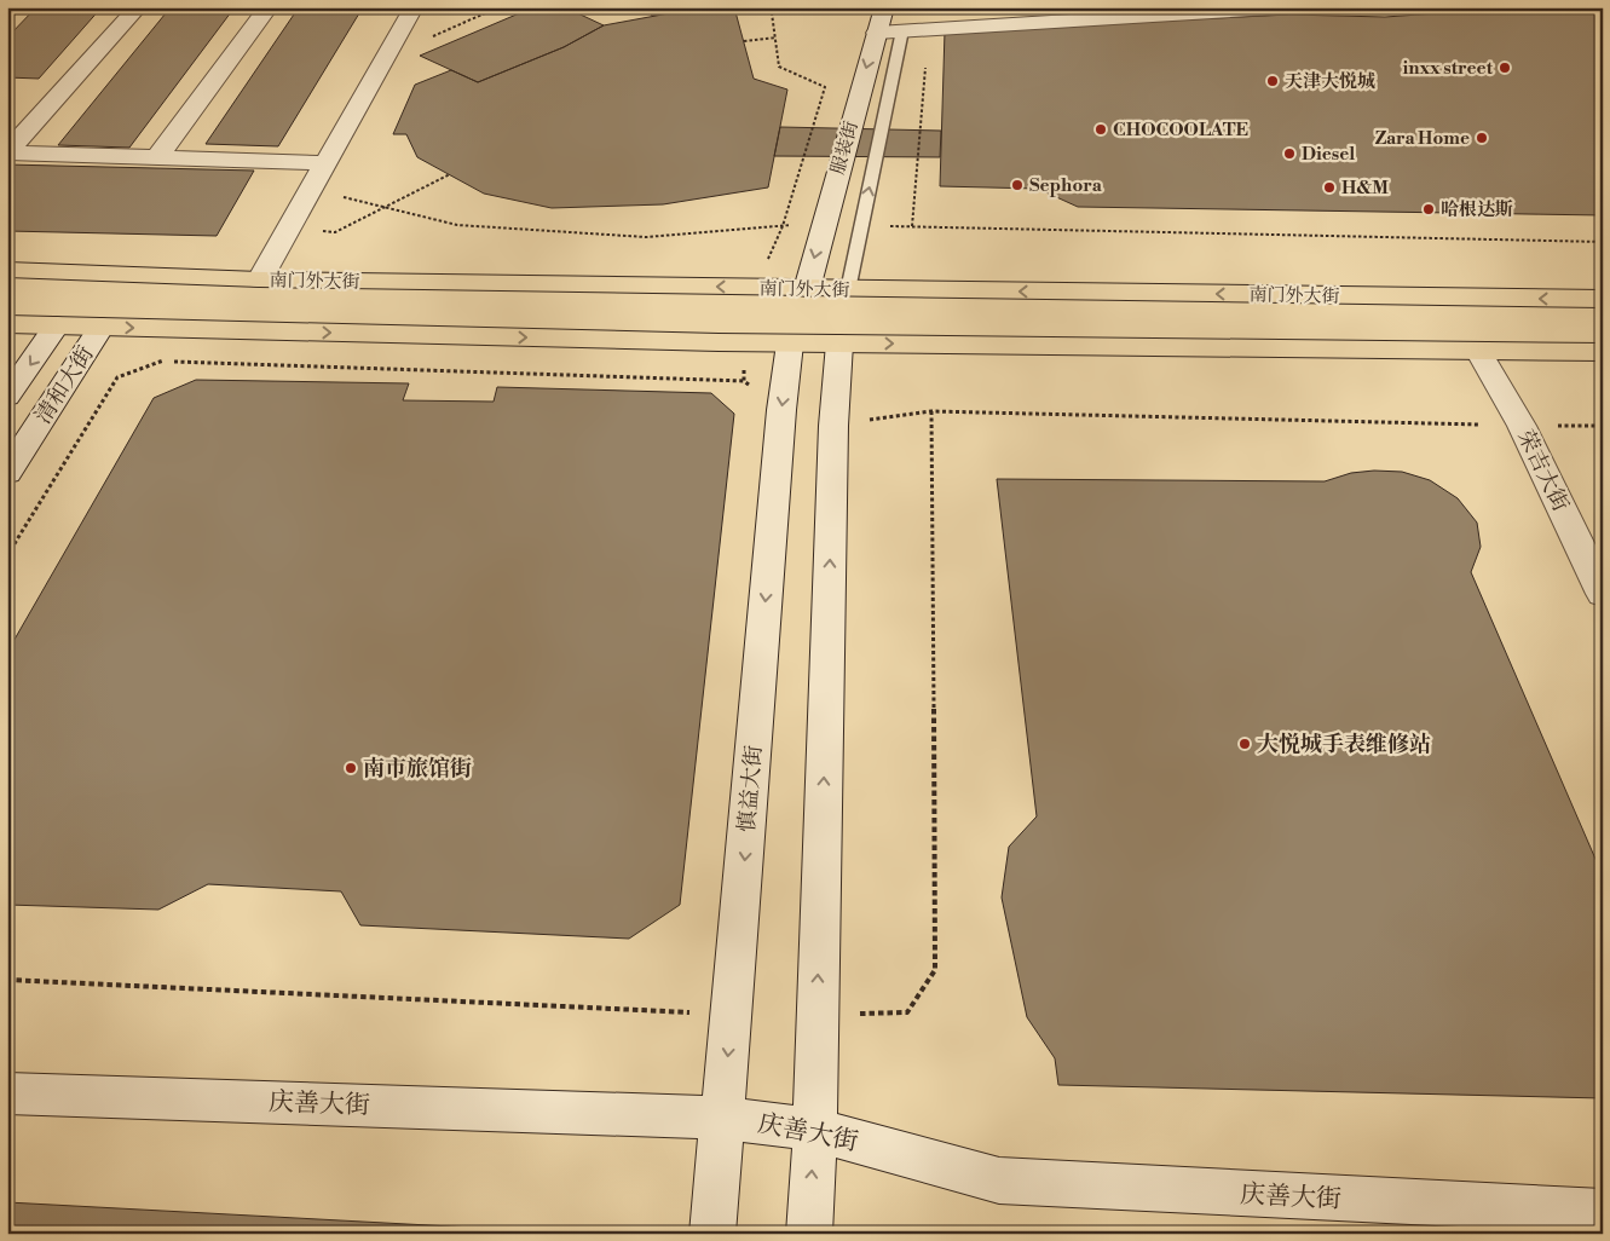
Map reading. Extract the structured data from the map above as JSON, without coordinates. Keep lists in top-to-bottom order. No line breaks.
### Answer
{"streets":{"main road":["南门外大街"],"street":["服装街","清和大街","荣吉大街","慎益大街","庆善大街"]},"crossings":[["服装街","南门外大街"],["慎益大街","庆善大街"]],"one_way":["服装街"],"places":["inxx street","天津大悦城","CHOCOOLATE","Zara Home","Diesel","Sephora","H&M","哈根达斯","大悦城手表维修站","南市旅馆街"]}
